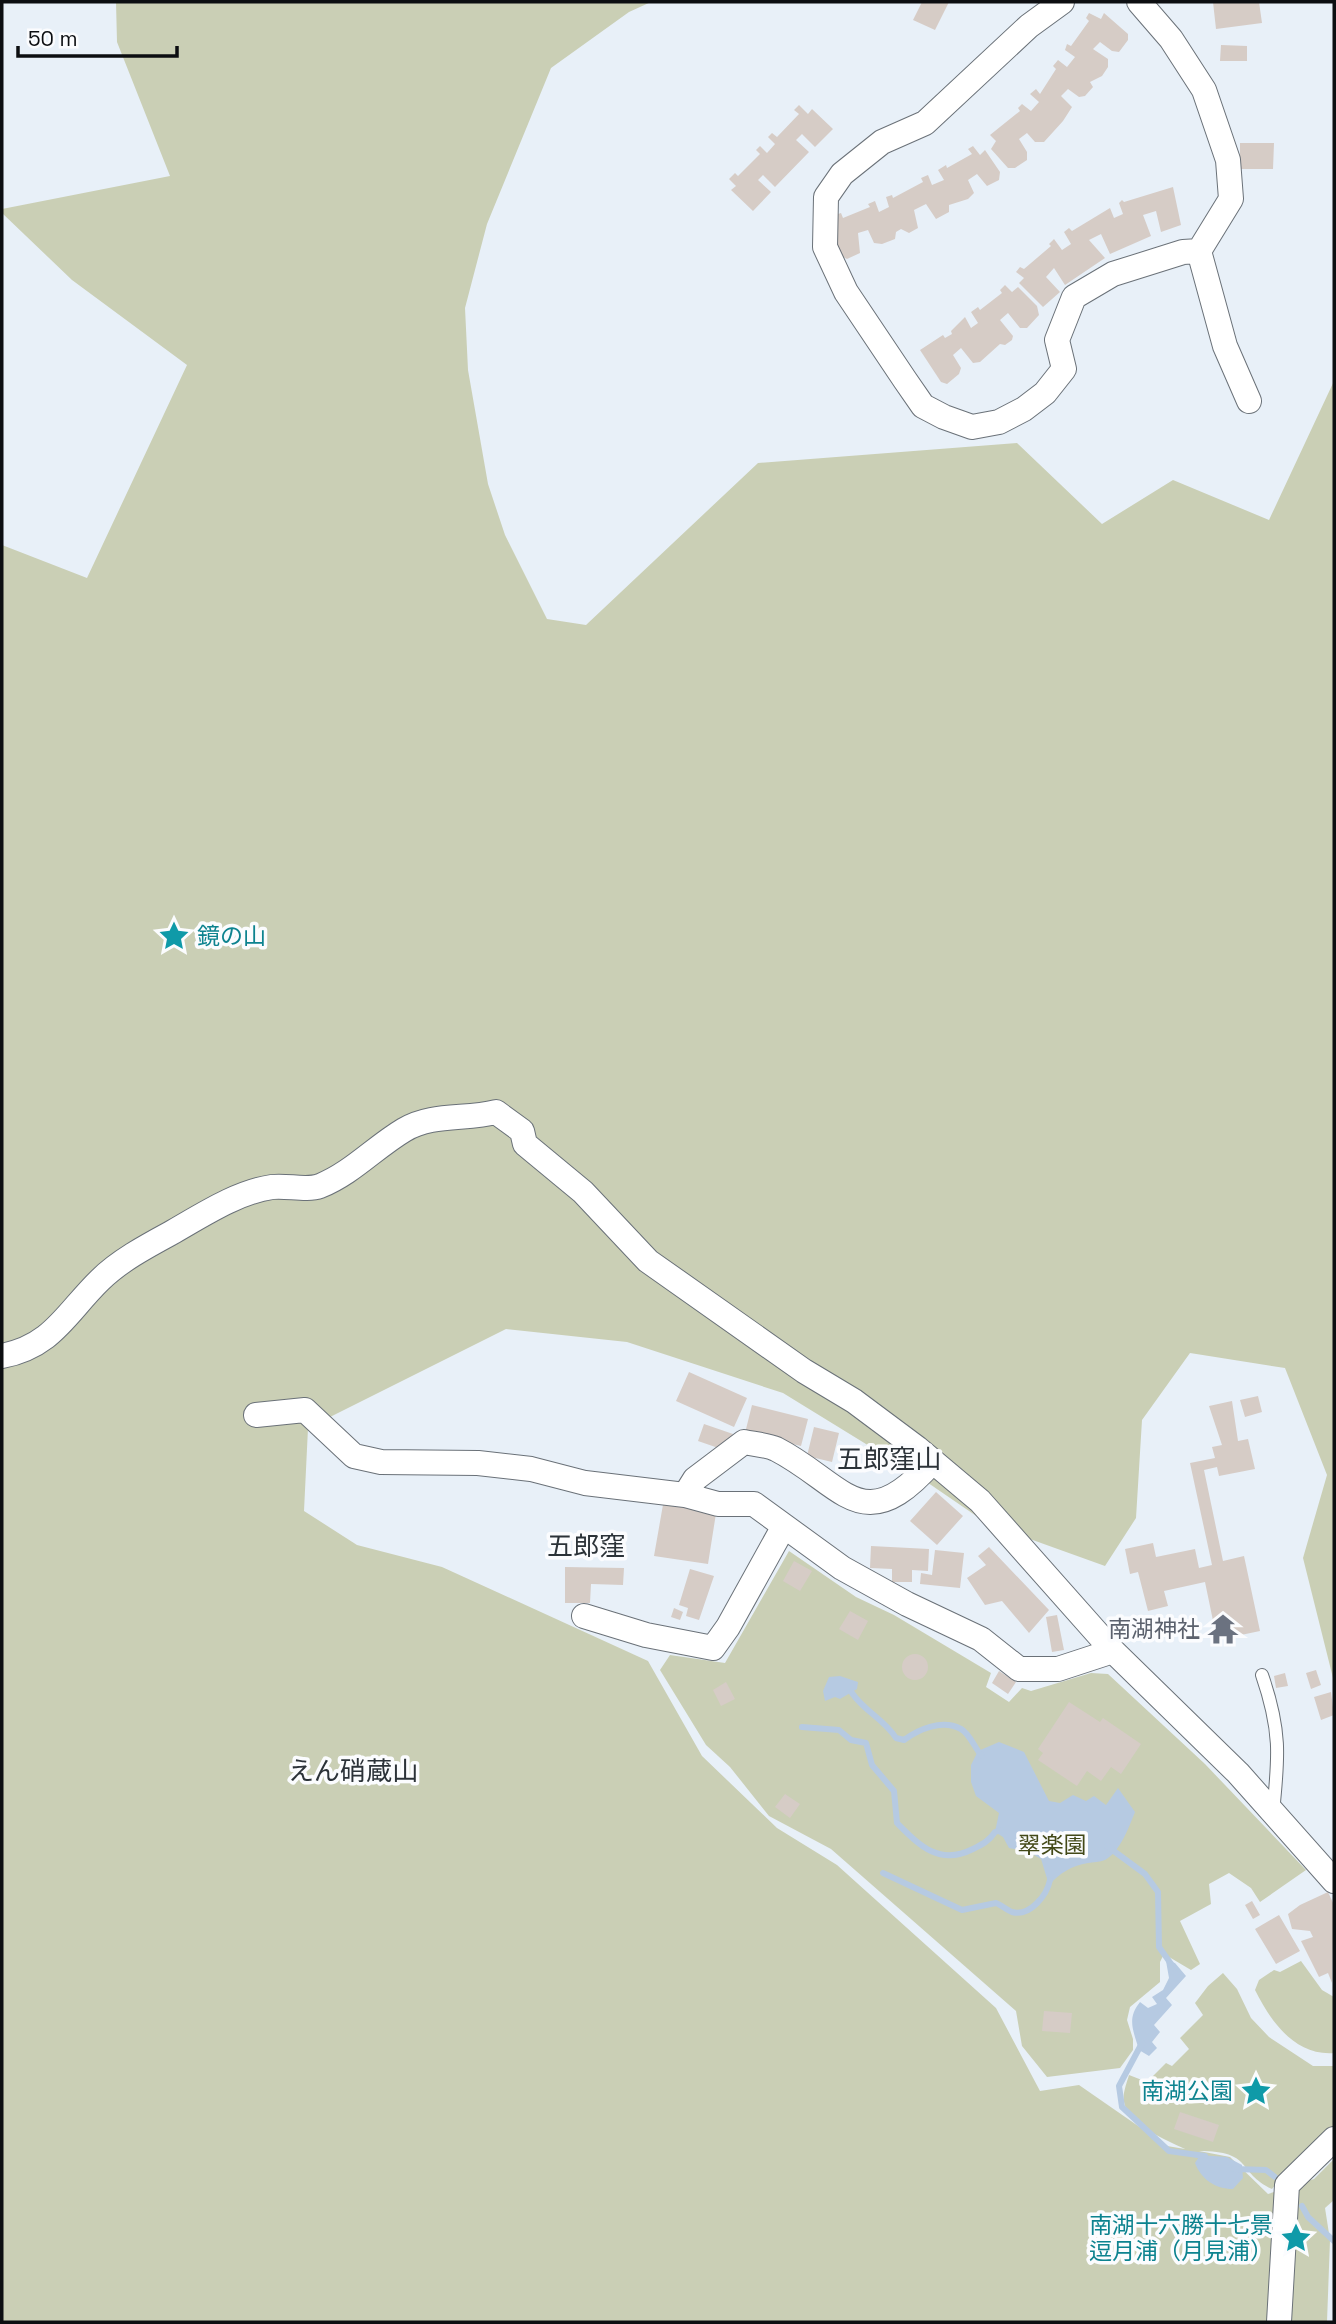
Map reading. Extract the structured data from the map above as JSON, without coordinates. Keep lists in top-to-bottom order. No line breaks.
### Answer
{"districts":["五郎窪山","五郎窪","えん硝蔵山"],"parks":["翠楽園"],"places":{"place":["鏡の山","南湖公園","南湖十六勝十七景 逗月浦（月見浦）"],"temple":["南湖神社"]},"scale_bar":"50 m"}
